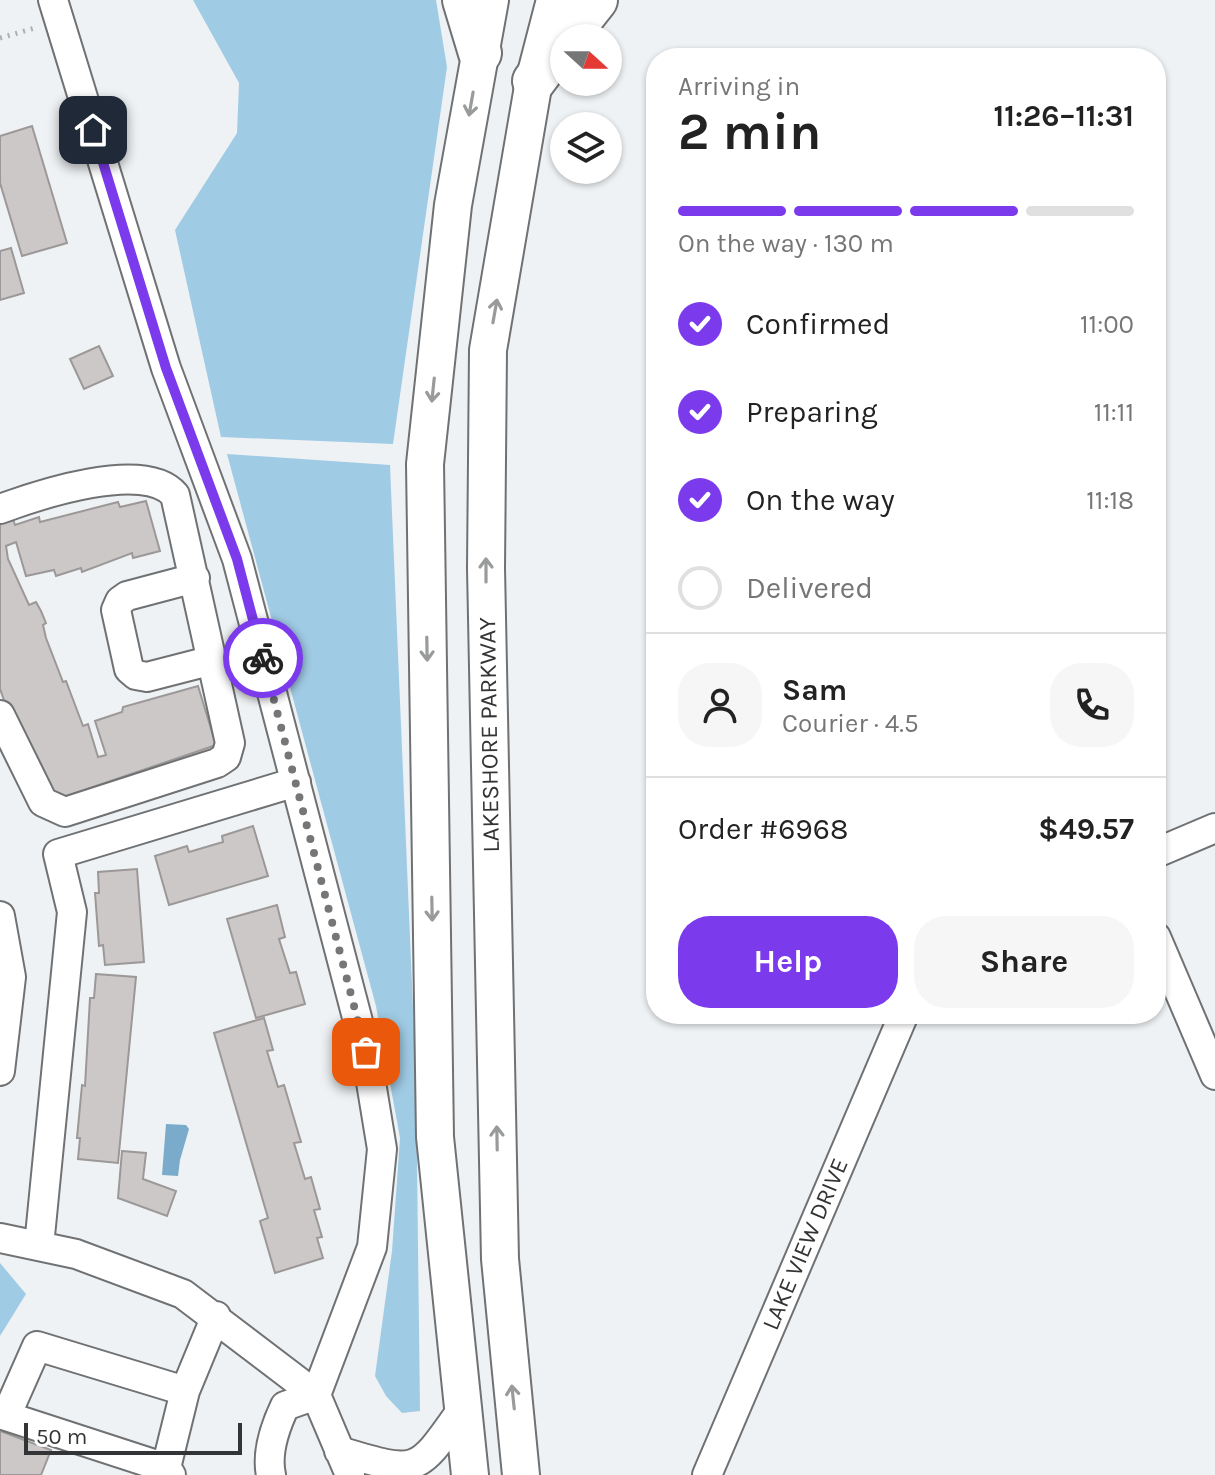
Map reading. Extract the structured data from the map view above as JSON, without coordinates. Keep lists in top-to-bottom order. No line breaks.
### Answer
{"streets":{"main road":["LAKESHORE PARKWAY"],"street":["LAKE VIEW DRIVE"]},"scale_bar":"50 m","north":"right","page":{"heading":["2 min","Arriving in","11:26–11:31"],"panel":["Sam","Courier · 4.5","Order #6968","$49.57"],"bar":"On the way · 130 m","list":[["Confirmed","11:00"],["Preparing","11:11"],["On the way","11:18"],"Delivered"],"buttons":["Help","Share"],"scale":"50 m"}}
